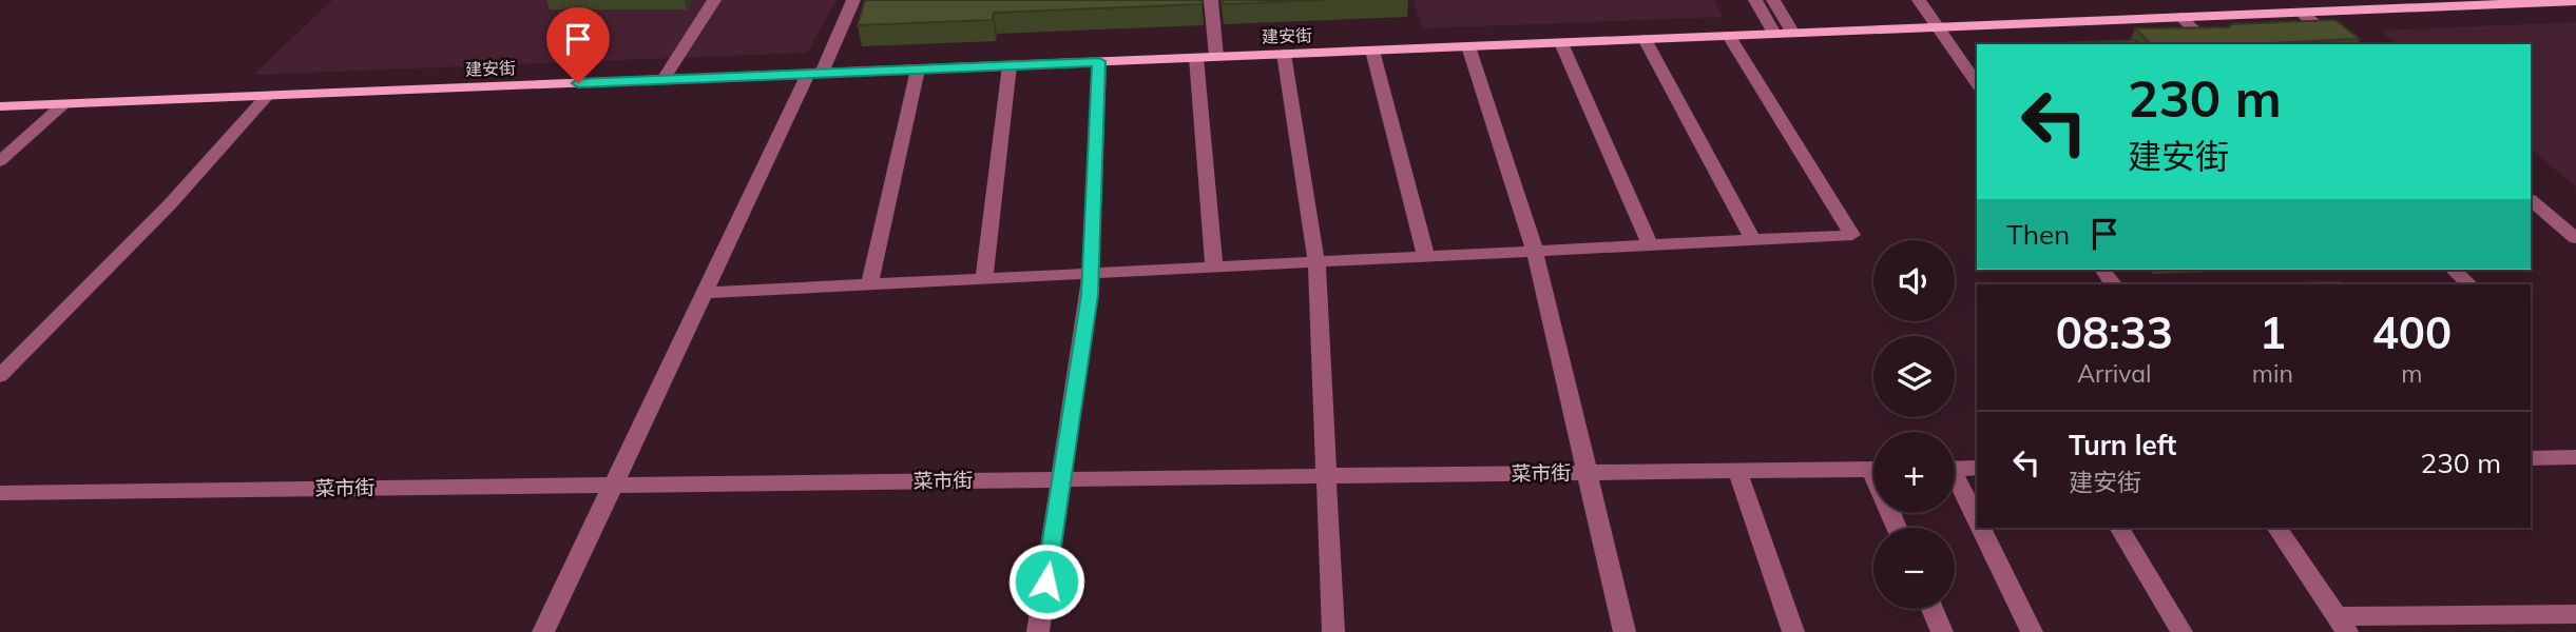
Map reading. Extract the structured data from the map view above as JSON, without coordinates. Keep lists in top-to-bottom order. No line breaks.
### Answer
{"streets":{"main road":["建安街"],"street":["菜市街"]},"page":{"turn":["230 m","建安街"],"then":"Then","map_buttons":["+","−"],"eta":["08:33","Arrival","1","min","400","m"],"list":[{"name":"Turn left","note":"建安街","value":"230 m"}]}}
